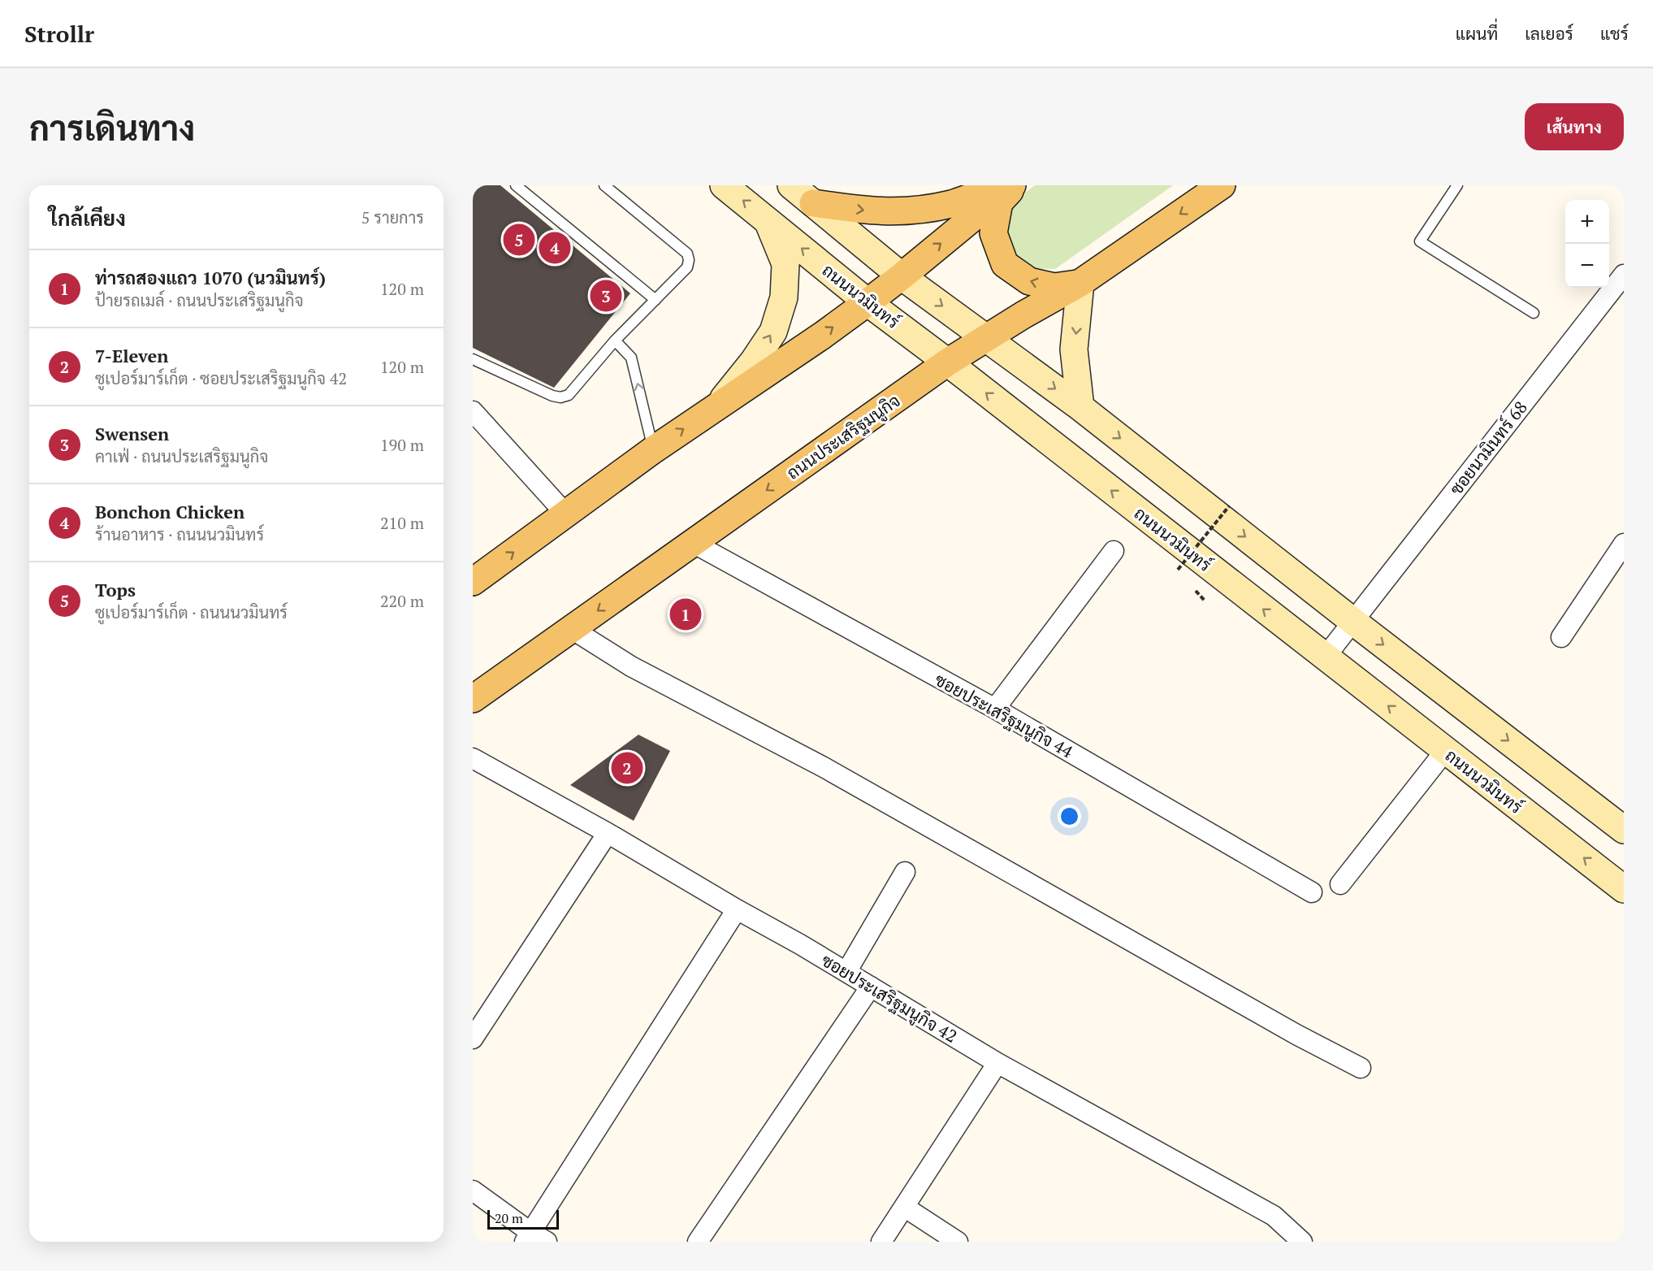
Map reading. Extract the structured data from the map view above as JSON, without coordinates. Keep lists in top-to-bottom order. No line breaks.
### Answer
{"streets":{"main road":["ถนนนวมินทร์","ถนนประเสริฐมนูกิจ"],"street":["ซอยนวมินทร์ 68","ซอยประเสริฐมนูกิจ 44","ซอยประเสริฐมนูกิจ 42"]},"crossings":[["ถนนนวมินทร์","ถนนประเสริฐมนูกิจ"],["ถนนนวมินทร์","ซอยนวมินทร์ 68"],["ถนนประเสริฐมนูกิจ","ซอยประเสริฐมนูกิจ 44"]],"scale_bar":"20 m","page":{"header":"Strollr","nav":["แผนที่","เลเยอร์","แชร์"],"buttons":"เส้นทาง","title":"การเดินทาง","heading":["ใกล้เคียง","5 รายการ"],"map_buttons":["+","−"],"pins":["5","4","3","1","2"],"list":[{"mark":"1","name":"ท่ารถสองแถว 1070 (นวมินทร์)","note":"ป้ายรถเมล์ · ถนนประเสริฐมนูกิจ","value":"120 m"},{"mark":"2","name":"7-Eleven","note":"ซูเปอร์มาร์เก็ต · ซอยประเสริฐมนูกิจ 42","value":"120 m"},{"mark":"3","name":"Swensen","note":"คาเฟ่ · ถนนประเสริฐมนูกิจ","value":"190 m"},{"mark":"4","name":"Bonchon Chicken","note":"ร้านอาหาร · ถนนนวมินทร์","value":"210 m"},{"mark":"5","name":"Tops","note":"ซูเปอร์มาร์เก็ต · ถนนนวมินทร์","value":"220 m"}],"scale":"20 m"}}
